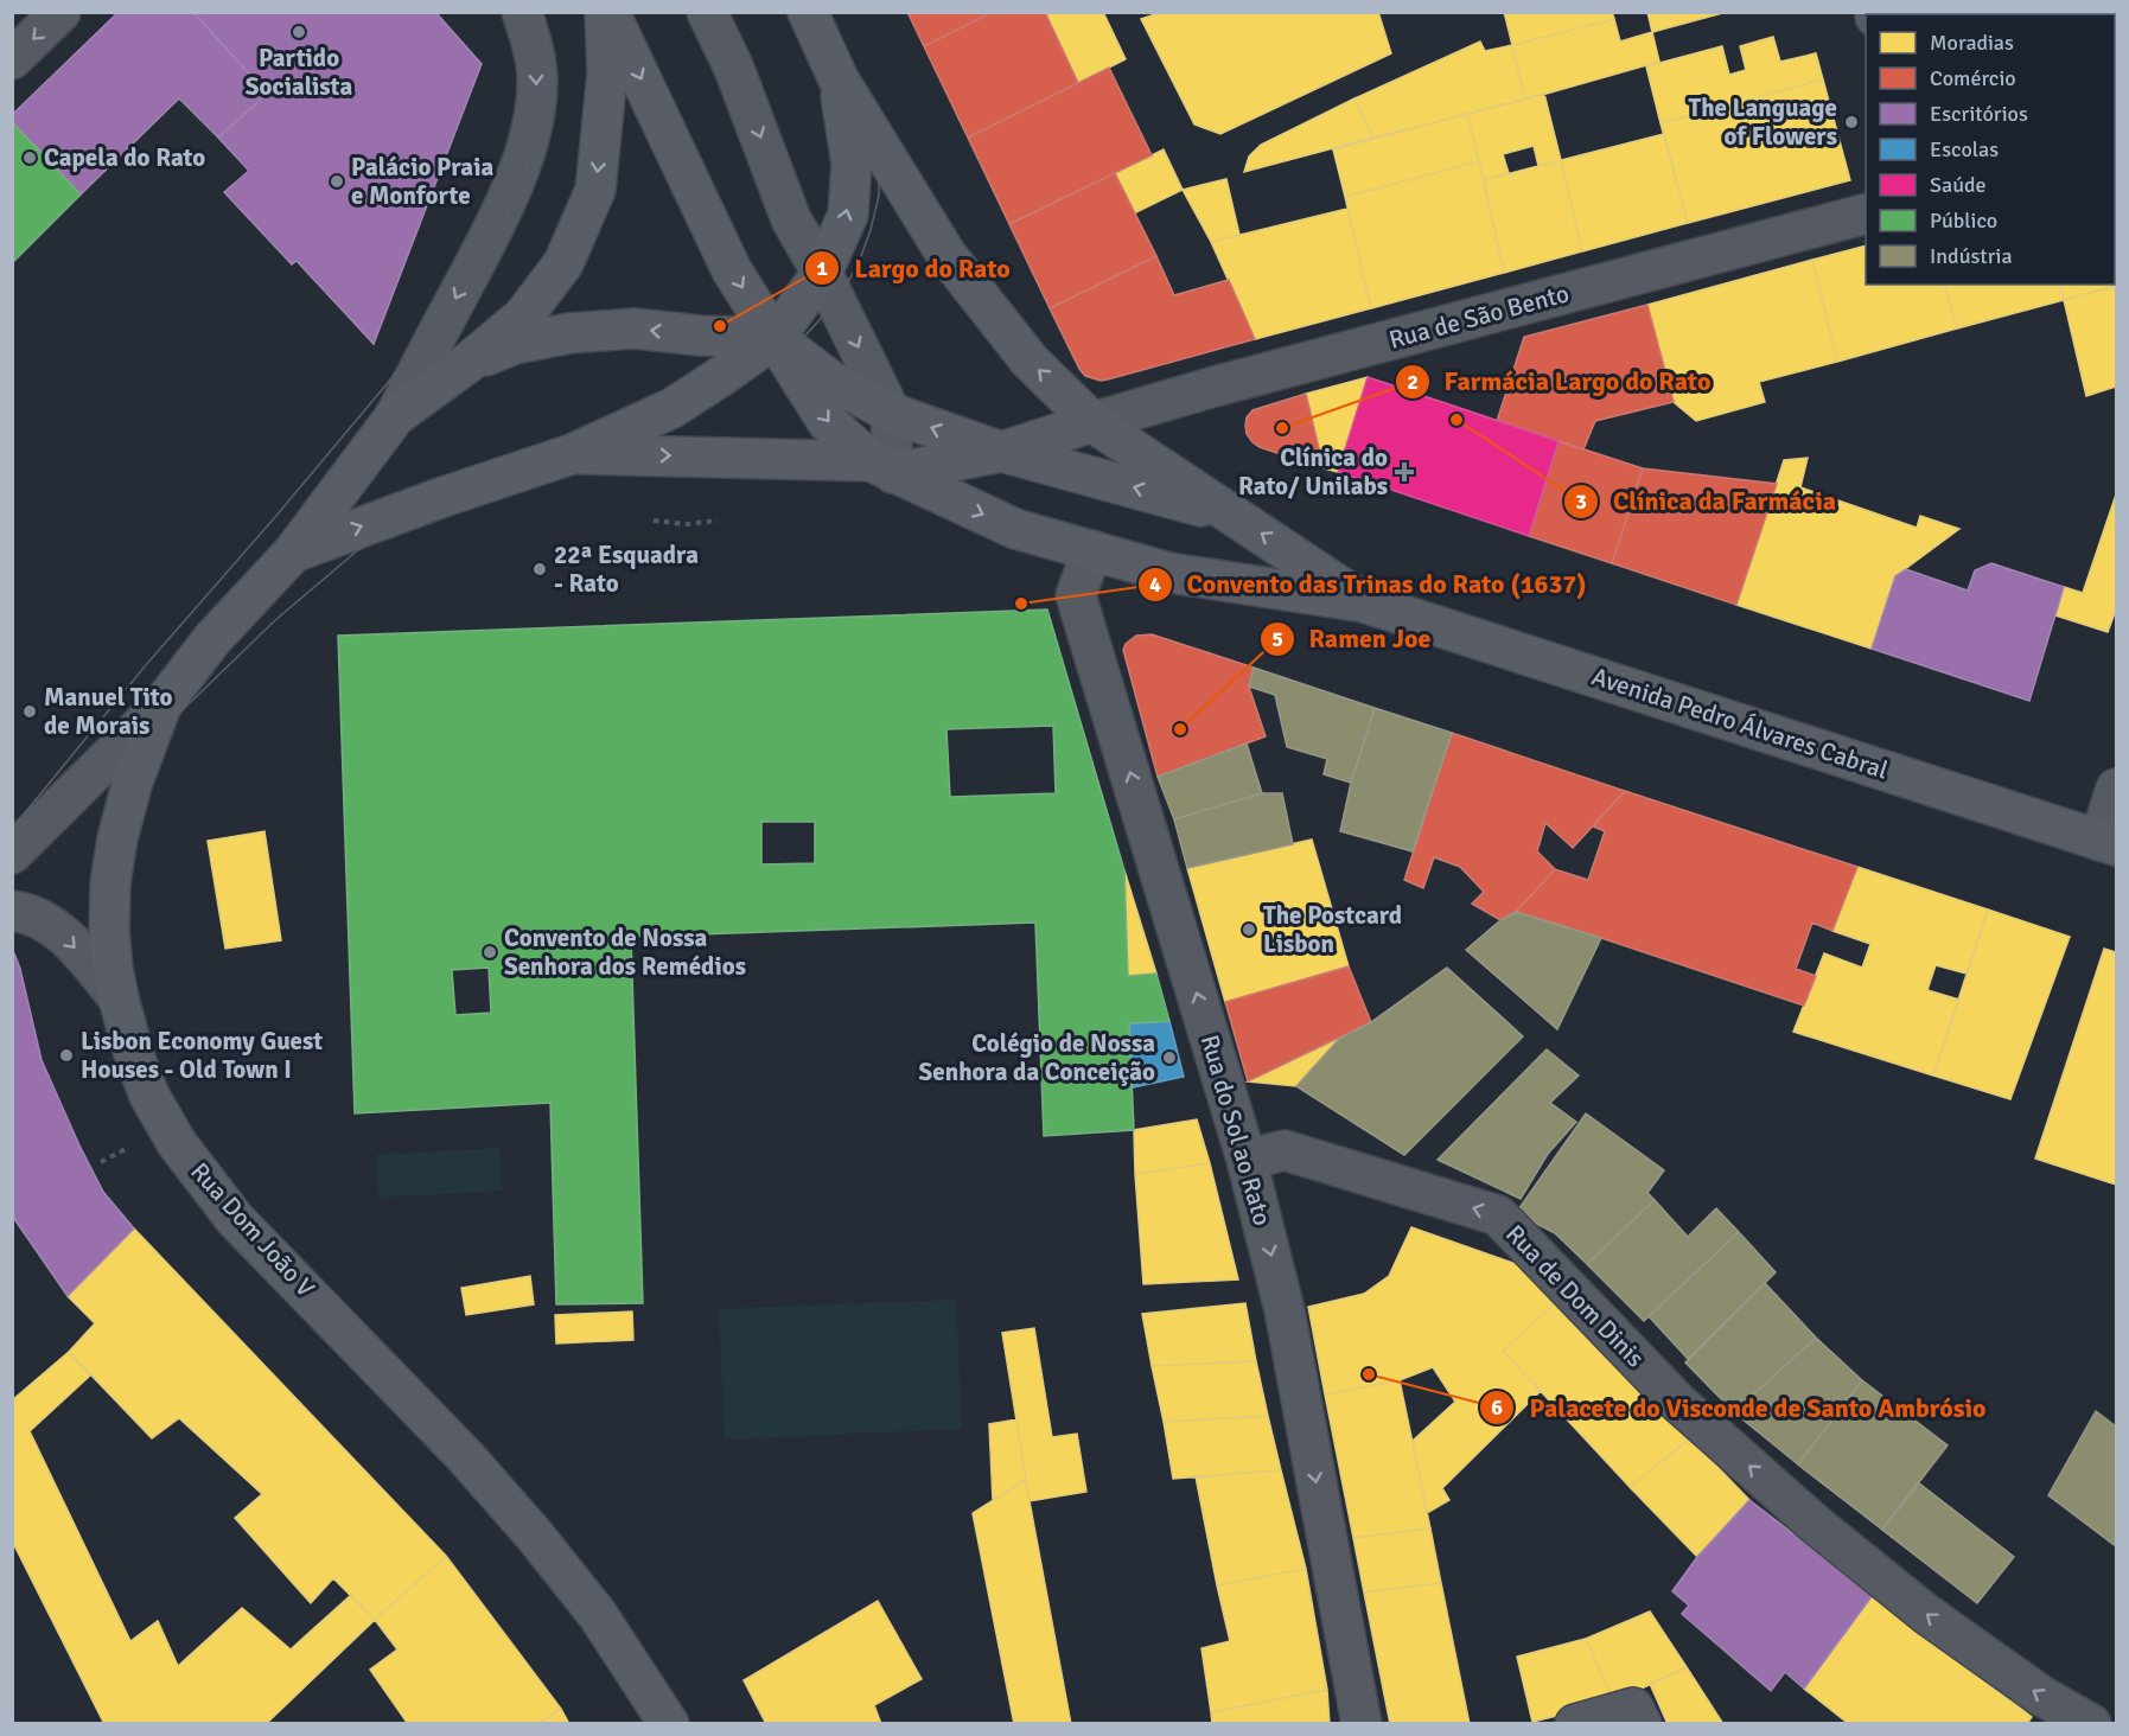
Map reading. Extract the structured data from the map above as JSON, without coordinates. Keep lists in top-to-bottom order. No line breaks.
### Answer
{"streets":{"main road":["Avenida Pedro Álvares Cabral","Rua Dom João V"],"street":["Rua de São Bento","Rua do Sol ao Rato","Rua de Dom Dinis"]},"crossings":[["Rua do Sol ao Rato","Rua de Dom Dinis"]],"one_way":["Rua de Dom Dinis"],"places":{"other":["Partido Socialista","The Language of Flowers","Capela do Rato","Palácio Praia e Monforte","Largo do Rato","Clínica da Farmácia","Farmácia Largo do Rato","22ª Esquadra - Rato","Convento das Trinas do Rato (1637)","Manuel Tito de Morais","Ramen Joe","The Postcard Lisbon","Convento de Nossa Senhora dos Remédios","Lisbon Economy Guest Houses - Old Town I","Colégio de Nossa Senhora da Conceição","Palacete do Visconde de Santo Ambrósio"],"health":["Clínica do Rato/ Unilabs"]},"legend":["Moradias","Comércio","Escritórios","Escolas","Saúde","Público","Indústria"]}
